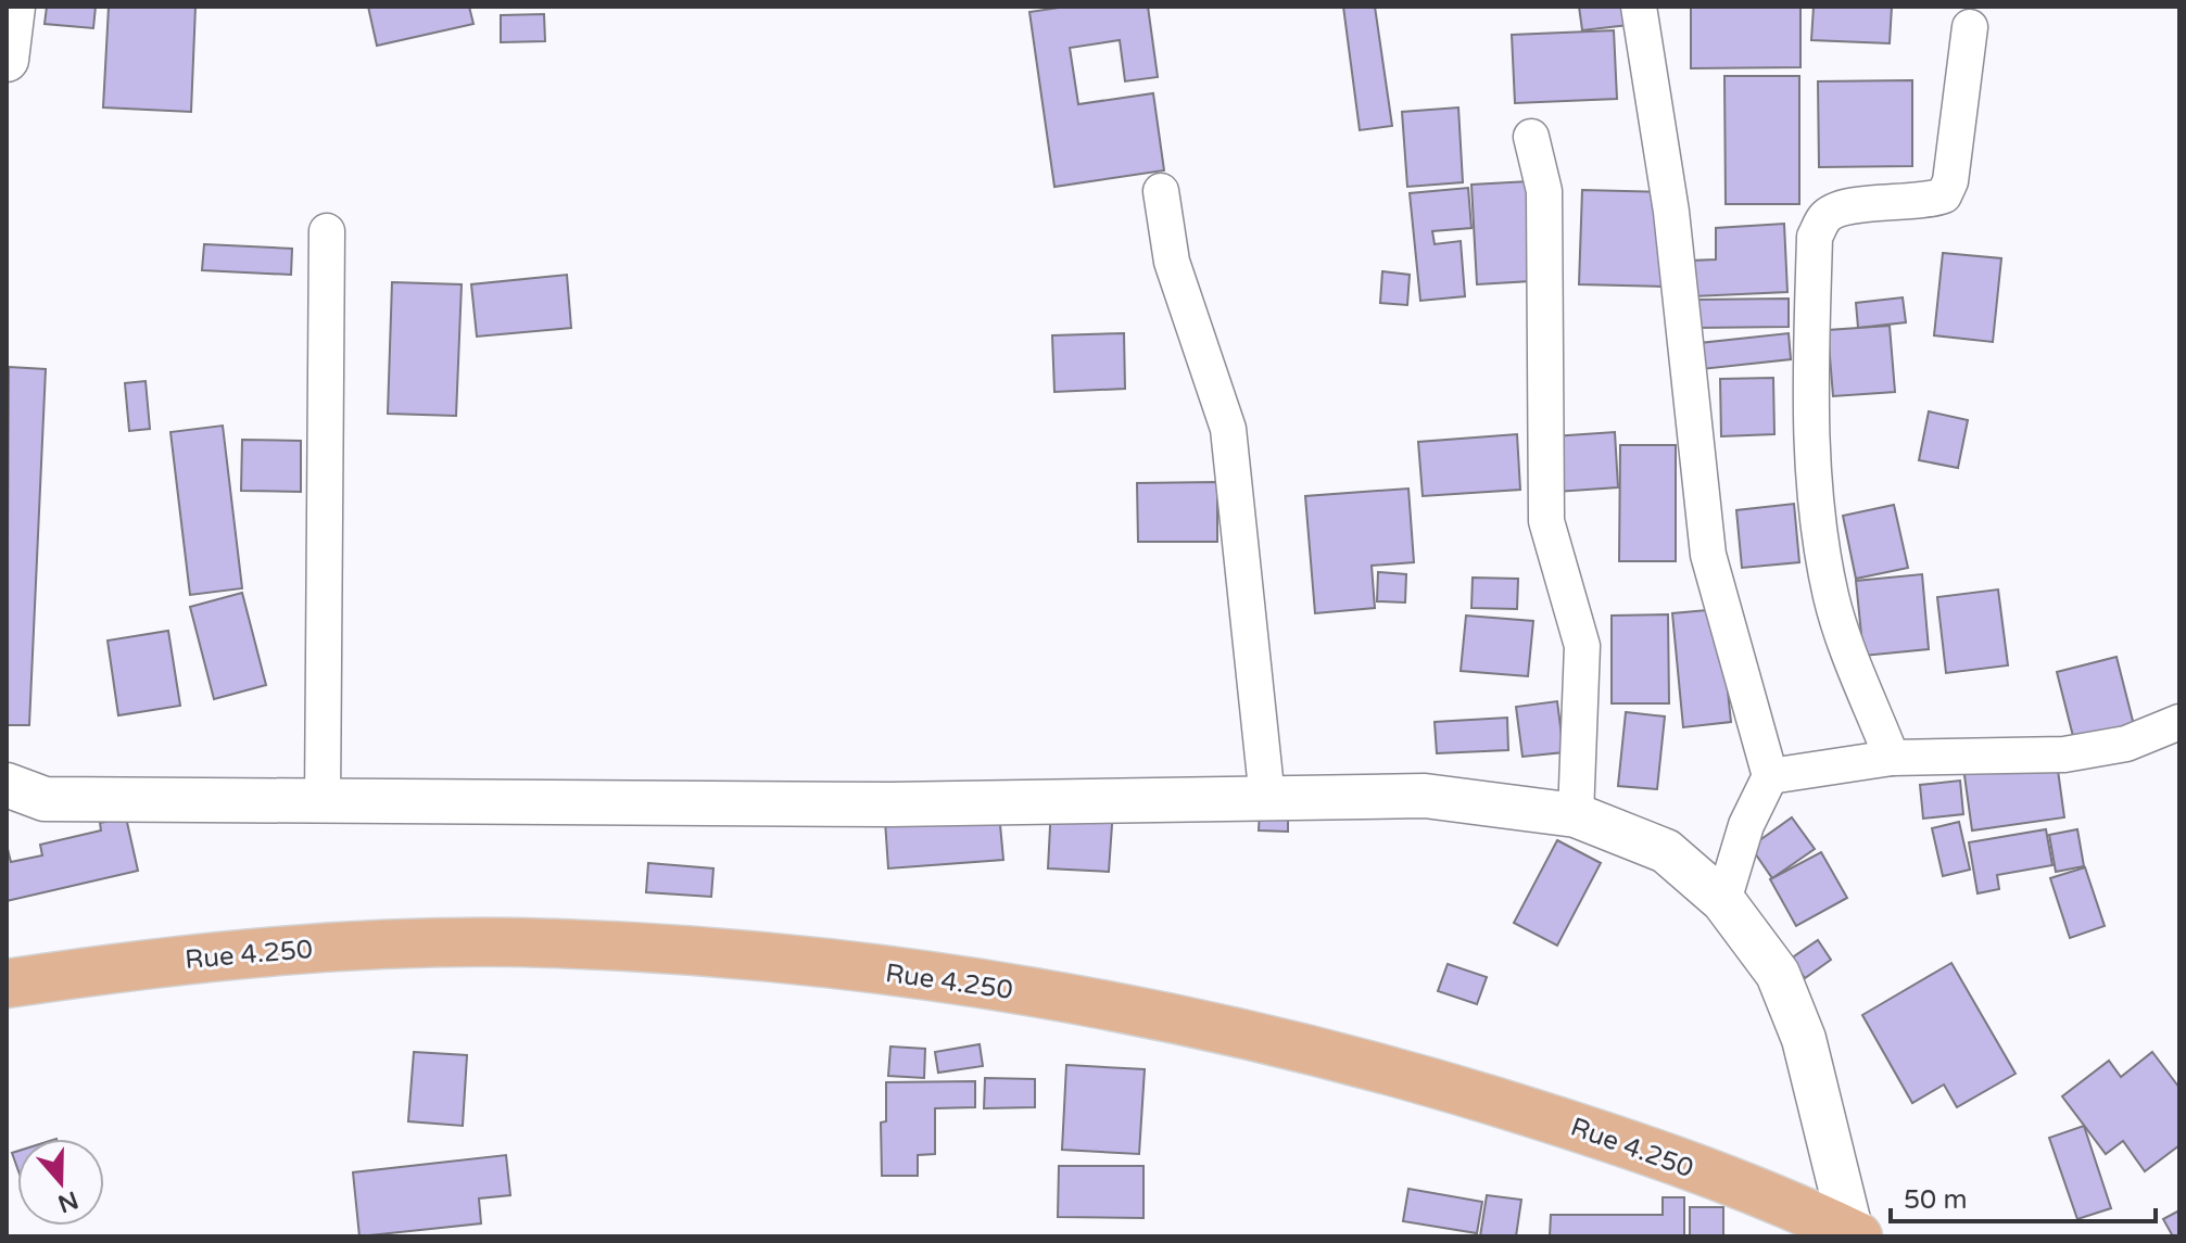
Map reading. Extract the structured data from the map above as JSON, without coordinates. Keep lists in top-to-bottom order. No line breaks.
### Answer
{"streets":{"main road":["Rue 4.250"]},"scale_bar":"50 m","north":"bottom"}
